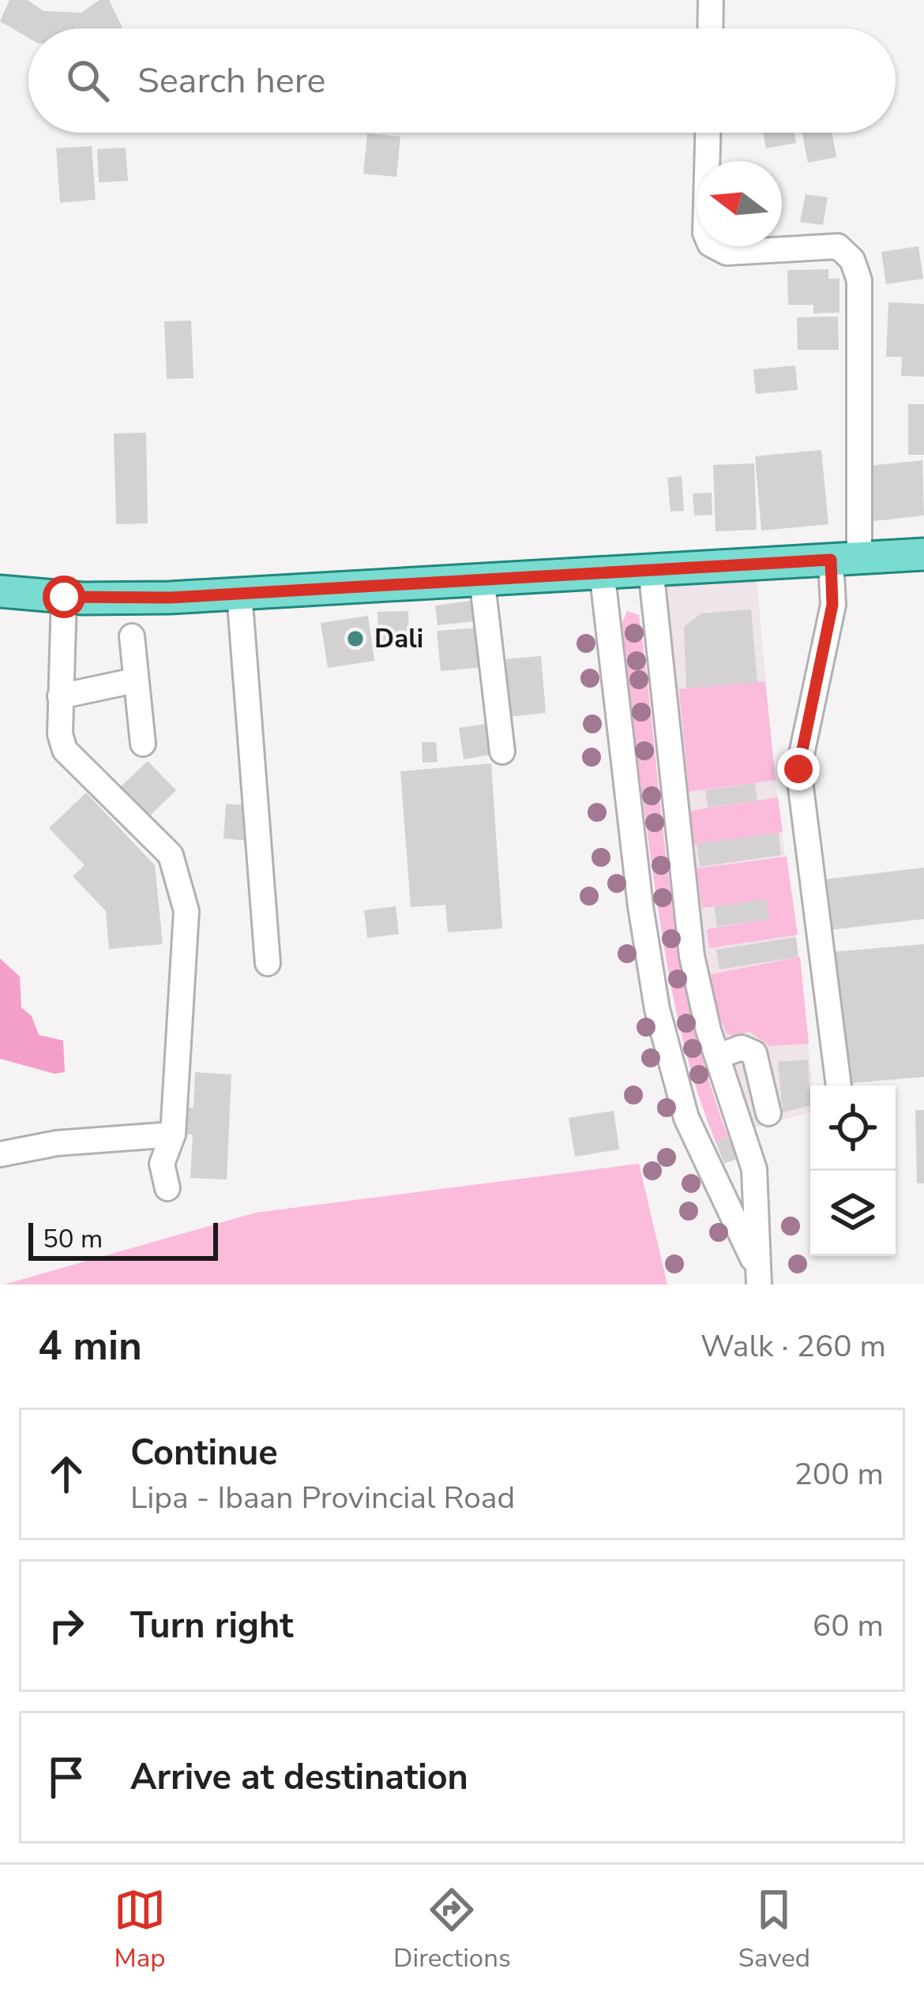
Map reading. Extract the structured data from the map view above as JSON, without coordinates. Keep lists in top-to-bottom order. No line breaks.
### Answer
{"places":["Dali"],"scale_bar":"50 m","north":"left","page":{"search":"Search here","scale":"50 m","heading":["4 min","Walk · 260 m"],"list":[["Continue","Lipa - Ibaan Provincial Road","200 m"],["Turn right","60 m"],"Arrive at destination"],"nav":["Map","Directions","Saved"]}}
